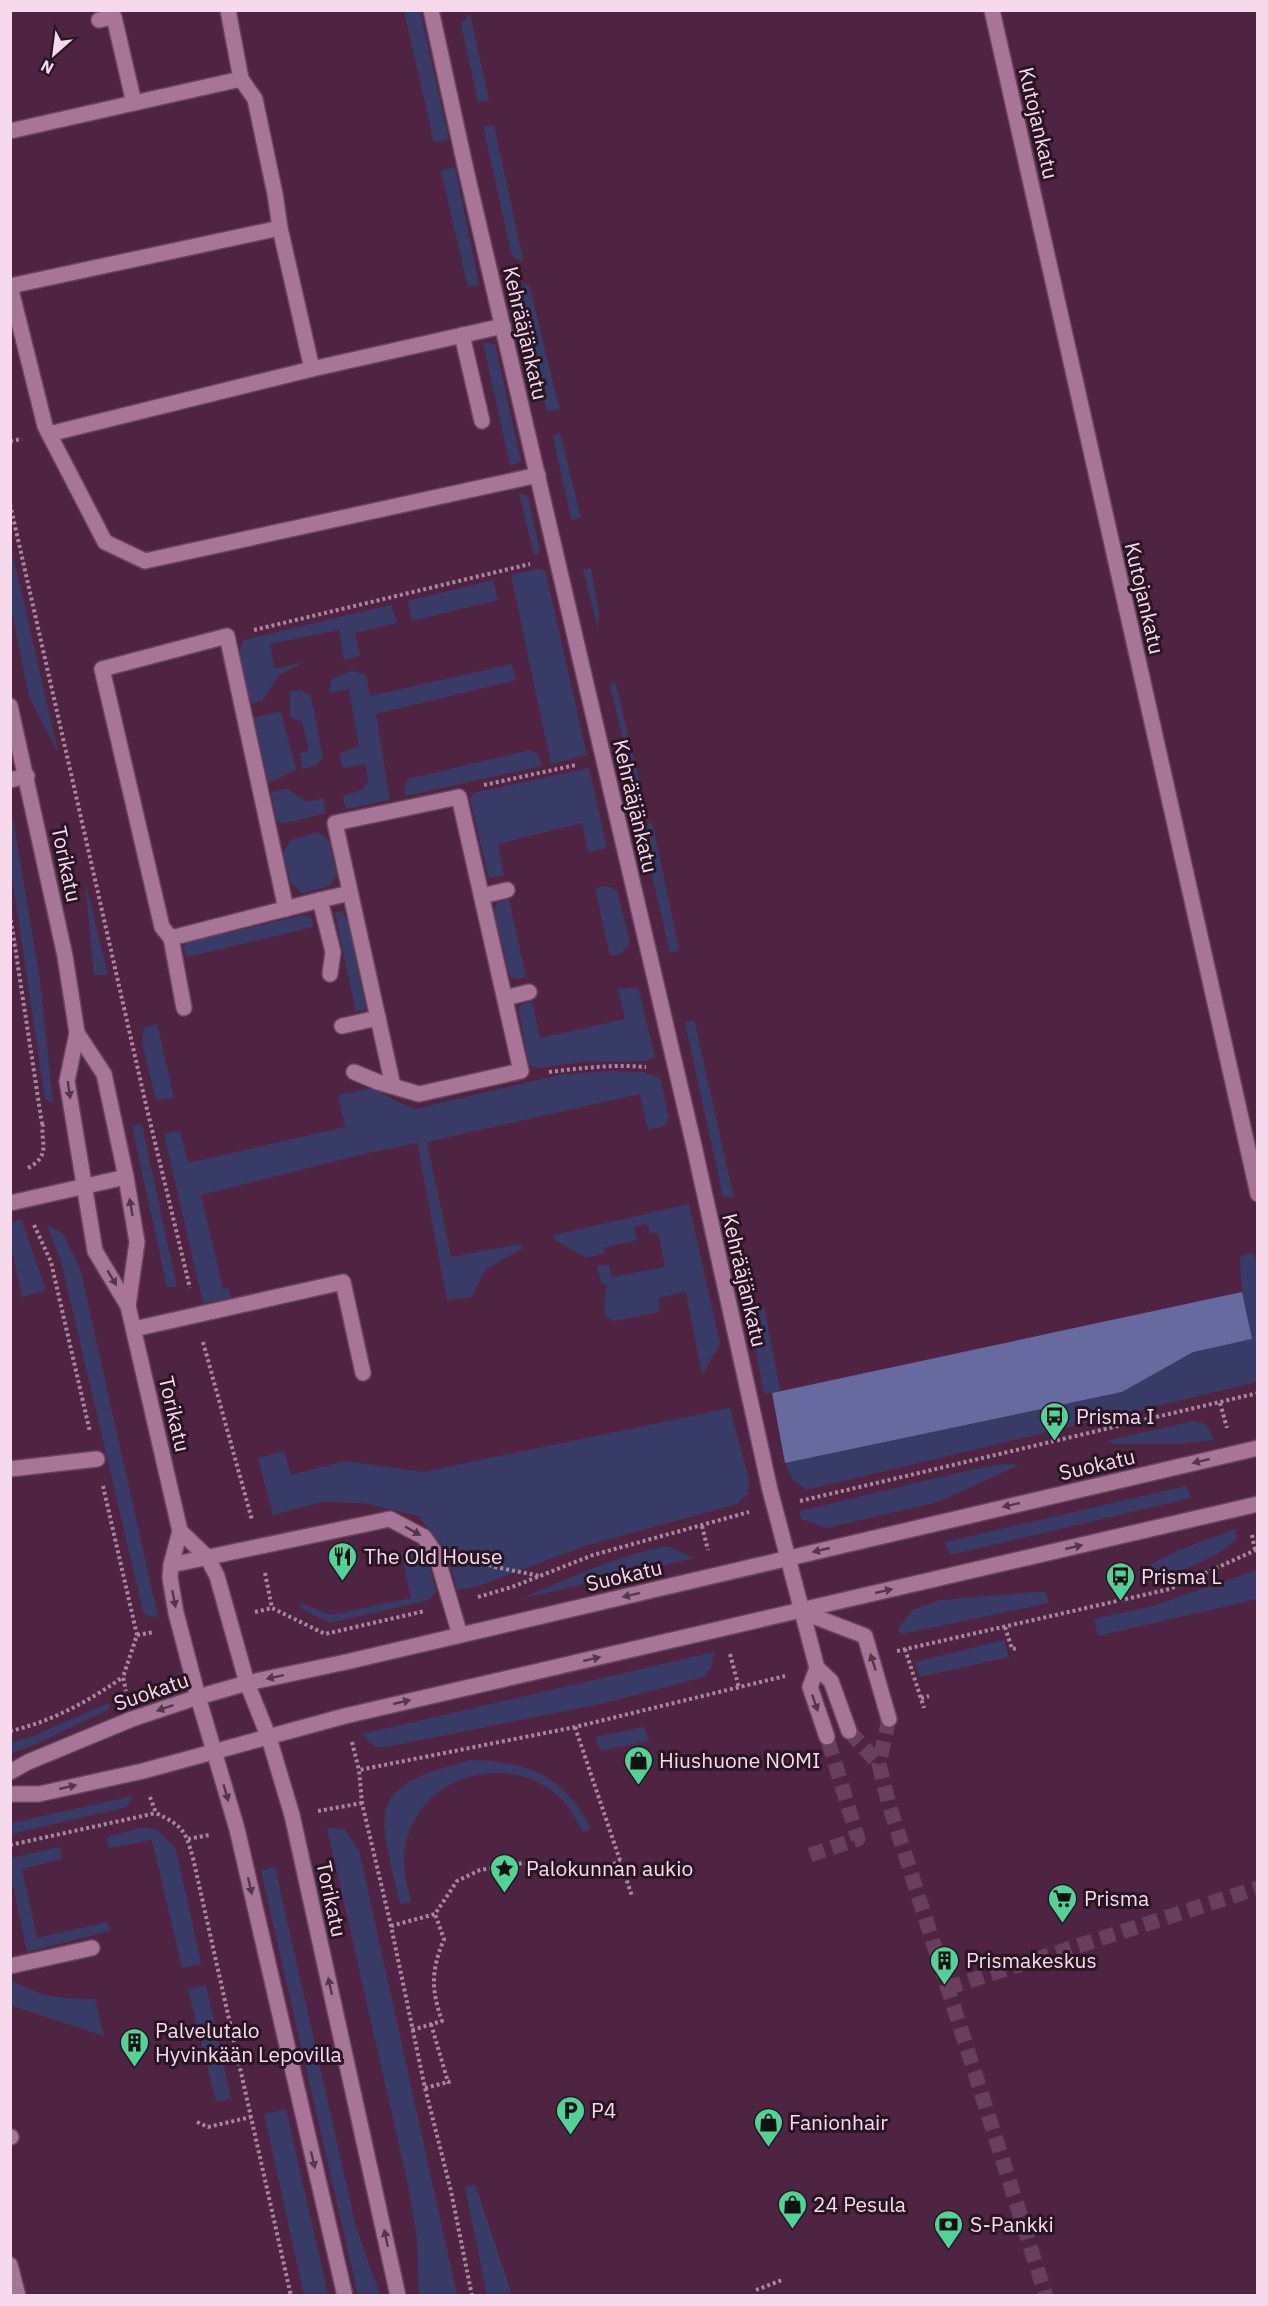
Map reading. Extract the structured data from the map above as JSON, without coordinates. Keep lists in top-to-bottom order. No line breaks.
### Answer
{"streets":{"street":["Kutojankatu","Kehrääjänkatu","Torikatu","Suokatu"]},"crossings":[["Kehrääjänkatu","Suokatu"],["Torikatu","Suokatu"]],"places":{"bus stop":["Prisma I","Prisma L"],"restaurant":["The Old House"],"shop":["Hiushuone NOMI","Fanionhair","24 Pesula"],"place":["Palokunnan aukio"],"supermarket":["Prisma"],"building":["Prismakeskus","Palvelutalo Hyvinkään Lepovilla"],"parking":["P4"],"bank":["S-Pankki"]},"north":"bottom left"}
